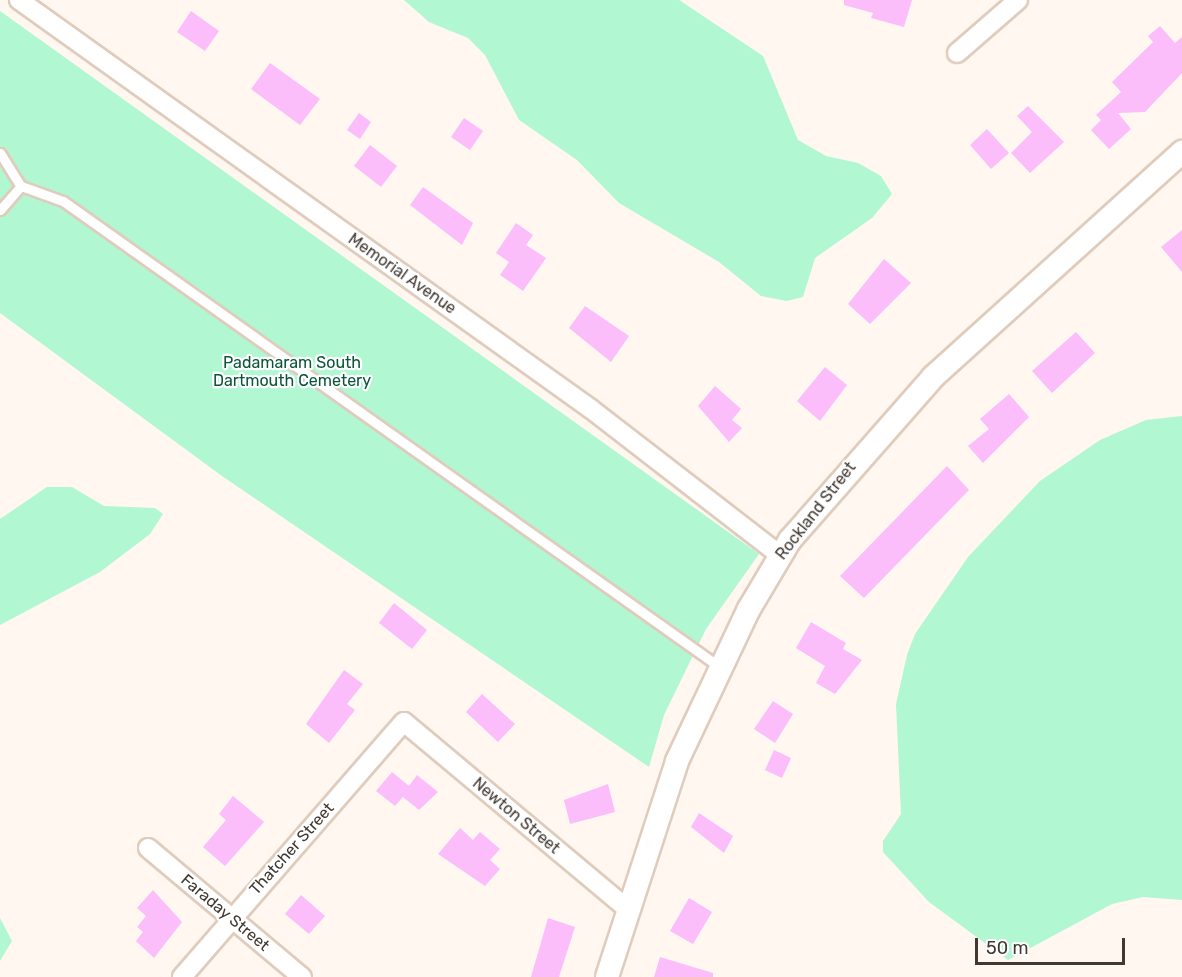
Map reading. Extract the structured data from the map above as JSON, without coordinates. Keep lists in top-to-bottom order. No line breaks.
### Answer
{"streets":{"street":["Memorial Avenue","Rockland Street","Newton Street","Thatcher Street","Faraday Street"]},"crossings":[["Memorial Avenue","Rockland Street"],["Rockland Street","Newton Street"],["Newton Street","Thatcher Street"],["Thatcher Street","Faraday Street"]],"parks":["Padamaram South Dartmouth Cemetery"],"scale_bar":"50 m"}
